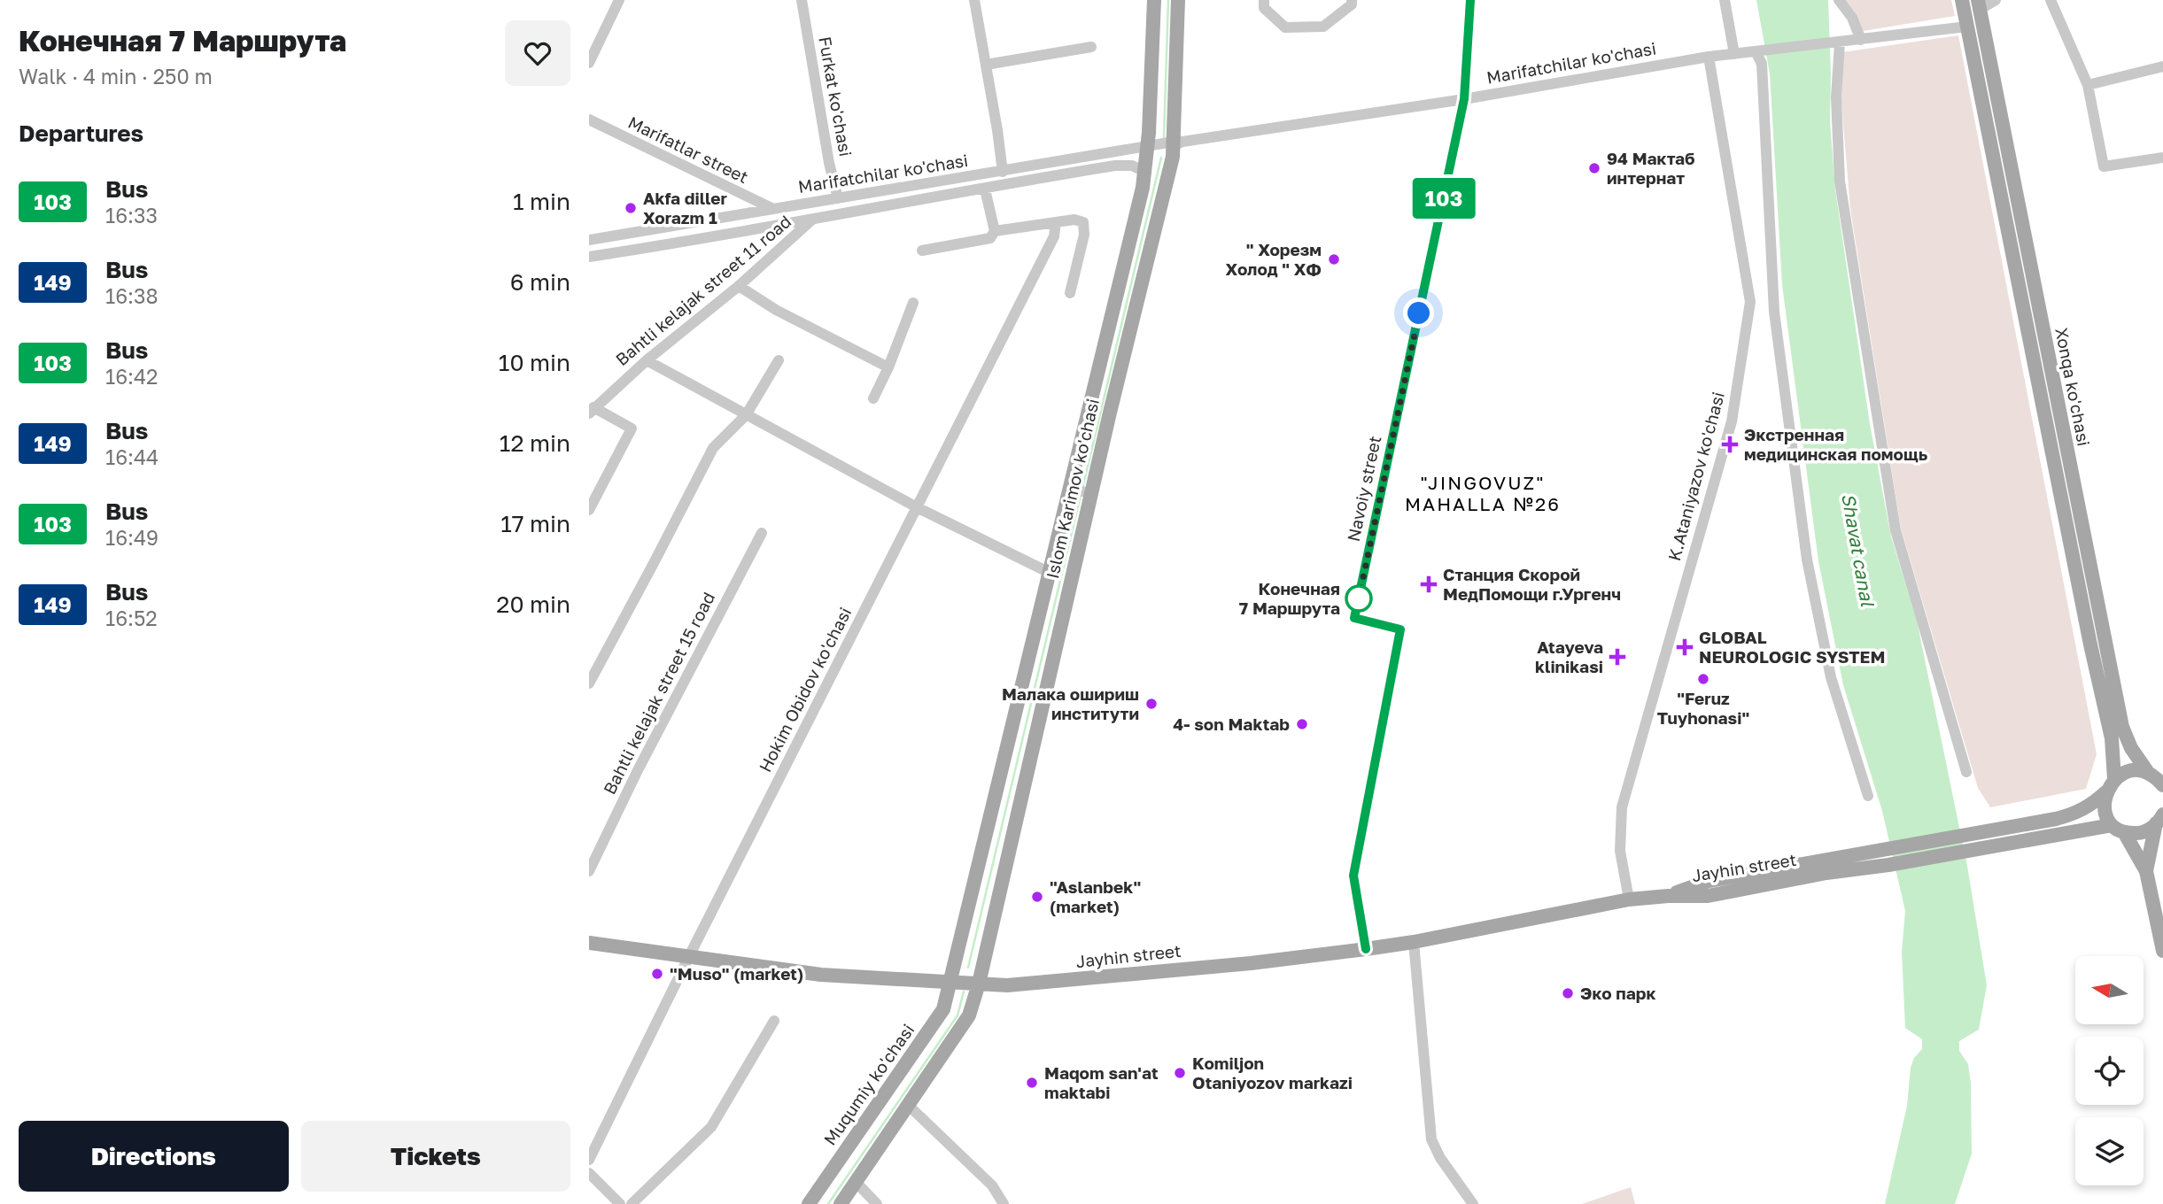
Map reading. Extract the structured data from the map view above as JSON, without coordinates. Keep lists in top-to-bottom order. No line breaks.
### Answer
{"streets":{"main road":["Xonqa ko'chasi","Islom Karimov ko'chasi","Jayhin street","Muqumiy ko'chasi"],"street":["Marifatchilar ko'chasi","Furkat ko'chasi","Marifatlar street","Bahtli kelajak street 11 road","K.Ataniyazov ko'chasi","Navoiy street","Hokim Obidov ko'chasi","Bahtli kelajak street 15 road"]},"crossings":[["Marifatchilar ko'chasi","Furkat ko'chasi"],["Marifatchilar ko'chasi","Marifatlar street"],["Marifatchilar ko'chasi","Bahtli kelajak street 11 road"],["Marifatchilar ko'chasi","Xonqa ko'chasi"],["Marifatchilar ko'chasi","K.Ataniyazov ko'chasi"],["Marifatchilar ko'chasi","Islom Karimov ko'chasi"],["Marifatchilar ko'chasi","Navoiy street"],["K.Ataniyazov ko'chasi","Jayhin street"],["Islom Karimov ko'chasi","Jayhin street"],["Islom Karimov ko'chasi","Muqumiy ko'chasi"],["Navoiy street","Jayhin street"],["Hokim Obidov ko'chasi","Jayhin street"],["Jayhin street","Muqumiy ko'chasi"]],"districts":["\"JINGOVUZ\" MAHALLA №26"],"water":["Shavat canal"],"places":{"other":["94 Мактаб интернат","Akfa diller Xorazm 1","\" Хорезм Холод \" ХФ","Конечная 7 Маршрута","\"Feruz Tuyhonasi\"","Малака ошириш институти","4- son Maktab","\"Aslanbek\" (market)","\"Muso\" (market)","Эко парк","Komiljon Otaniyozov markazi","Maqom san'at maktabi"],"health":["Экстренная медицинская помощь","Станция Скорой МедПомощи г.Ургенч","GLOBAL NEUROLOGIC SYSTEM","Atayeva klinikasi"]},"lines":["bus line 103"],"north":"left","page":{"heading":[["Конечная 7 Маршрута","Walk · 4 min · 250 m"],"Departures"],"on_map":"103","list":[{"mark":"103","name":"Bus","note":"16:33","value":"1 min"},{"mark":"149","name":"Bus","note":"16:38","value":"6 min"},{"mark":"103","name":"Bus","note":"16:42","value":"10 min"},{"mark":"149","name":"Bus","note":"16:44","value":"12 min"},{"mark":"103","name":"Bus","note":"16:49","value":"17 min"},{"mark":"149","name":"Bus","note":"16:52","value":"20 min"}],"buttons":["Directions","Tickets"]}}
